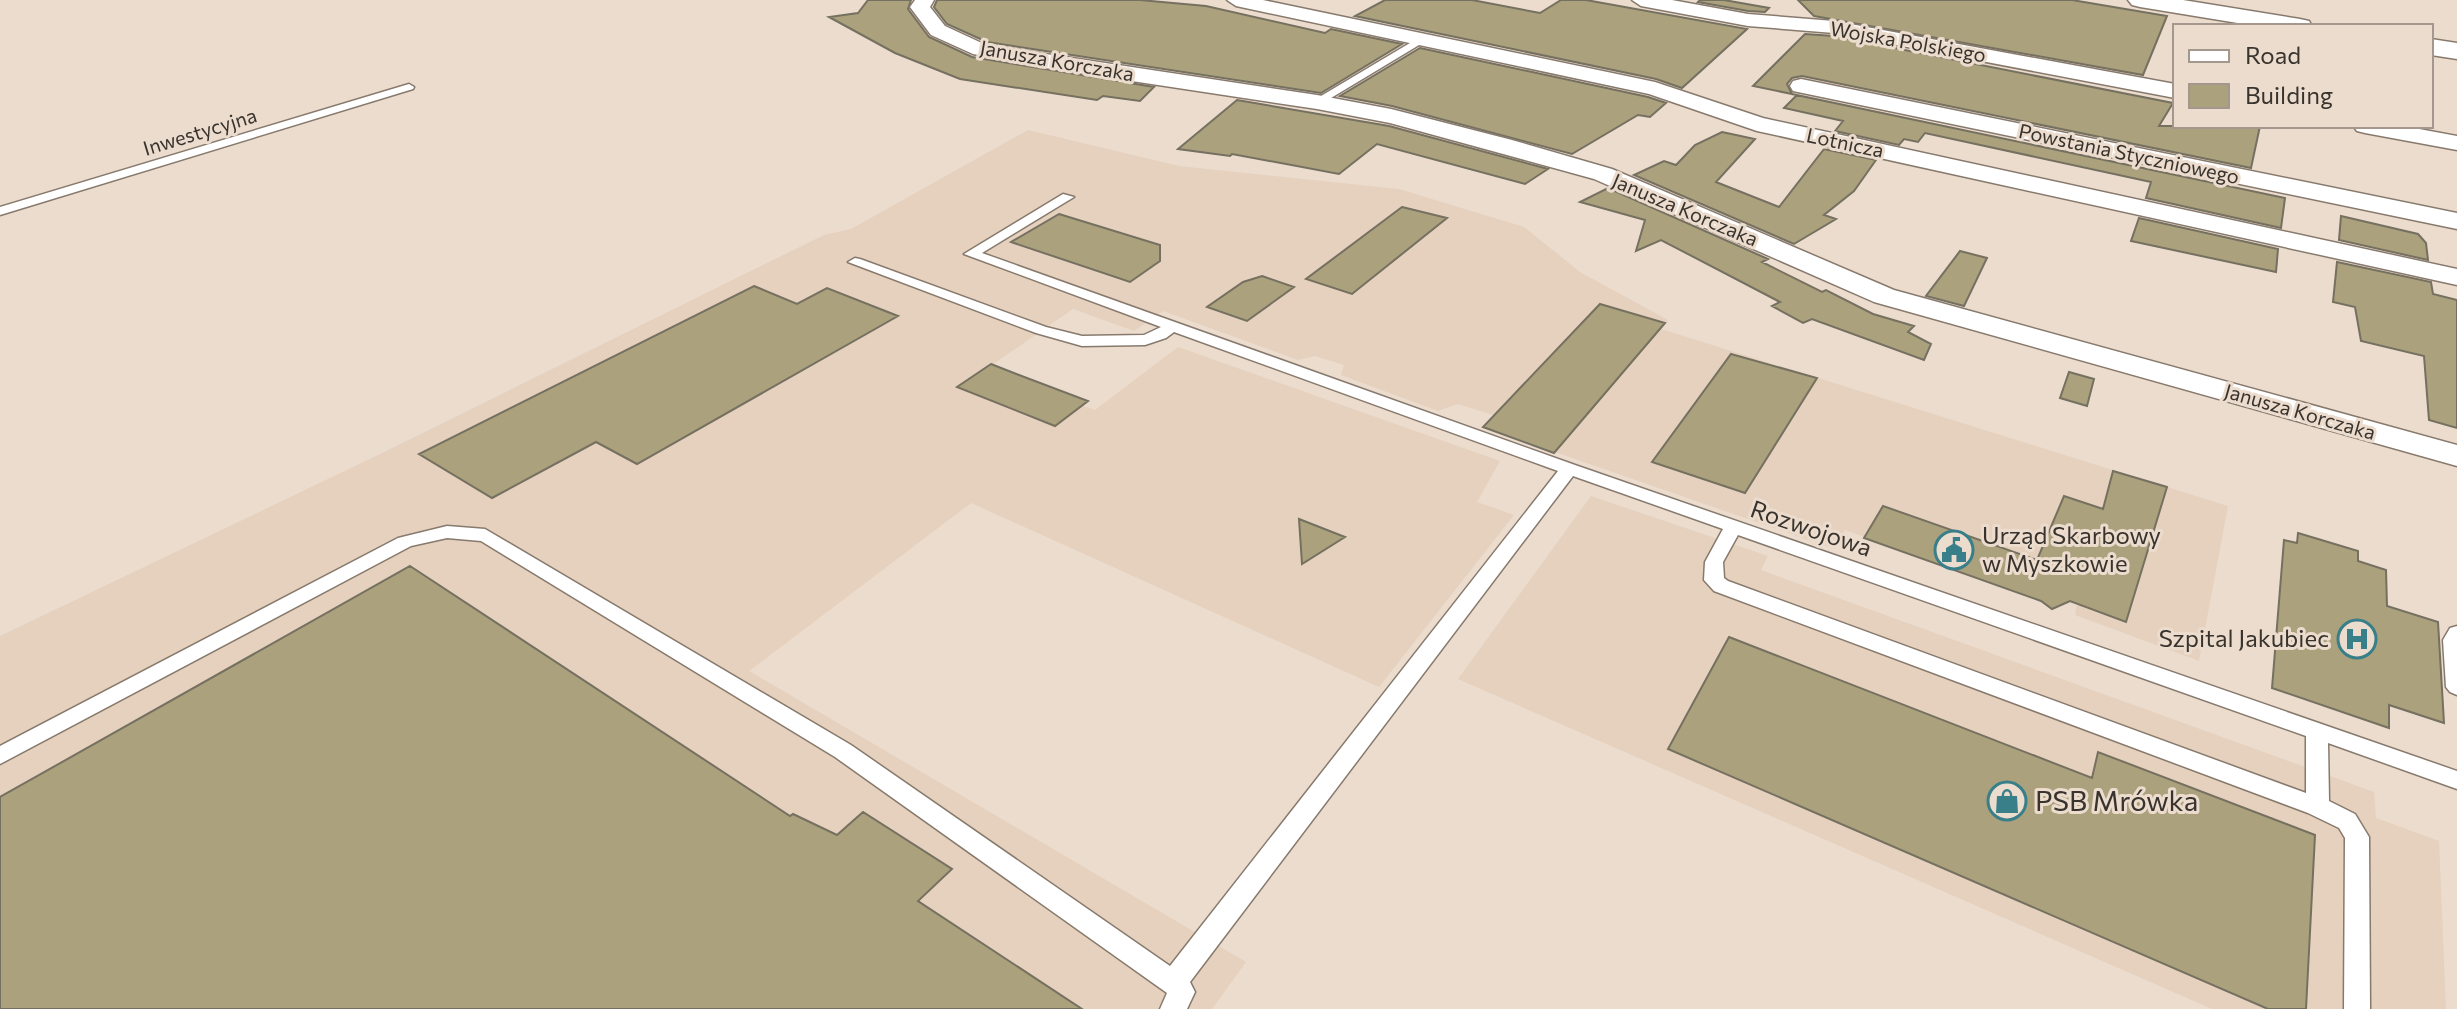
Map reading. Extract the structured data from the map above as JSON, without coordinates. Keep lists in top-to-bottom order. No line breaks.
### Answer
{"streets":{"street":["Wojska Polskiego","Janusza Korczaka","Lotnicza","Powstania Styczniowego"],"lane":["Inwestycyjna","Rozwojowa"]},"places":{"public building":["Urząd Skarbowy w Myszkowie"],"hospital":["Szpital Jakubiec"],"shop":["PSB Mrówka"]},"legend":["Road","Building"]}
